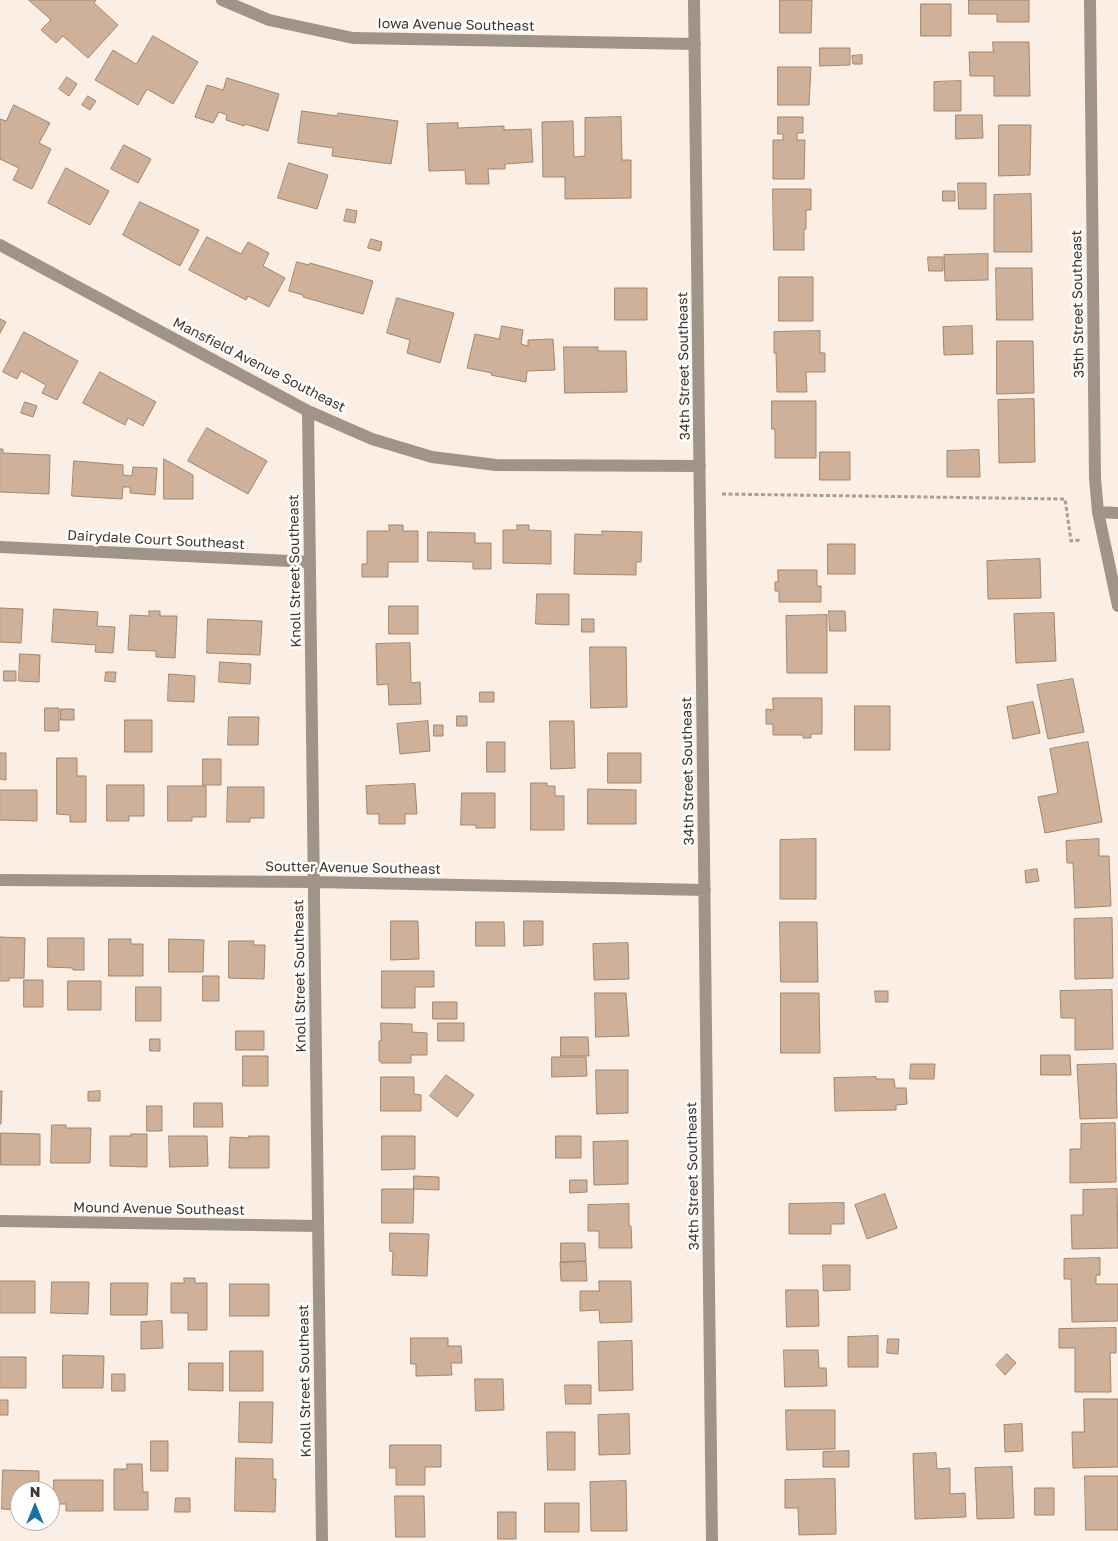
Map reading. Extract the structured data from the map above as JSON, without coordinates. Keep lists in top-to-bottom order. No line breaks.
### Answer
{"streets":{"street":["Iowa Avenue Southeast","35th Street Southeast","Mansfield Avenue Southeast","34th Street Southeast","Dairydale Court Southeast","Knoll Street Southeast","Soutter Avenue Southeast","Mound Avenue Southeast"]},"crossings":[["Iowa Avenue Southeast","34th Street Southeast"],["Mansfield Avenue Southeast","34th Street Southeast"],["Mansfield Avenue Southeast","Knoll Street Southeast"],["34th Street Southeast","Soutter Avenue Southeast"],["Dairydale Court Southeast","Knoll Street Southeast"],["Knoll Street Southeast","Soutter Avenue Southeast"],["Knoll Street Southeast","Mound Avenue Southeast"]],"north":"top"}
